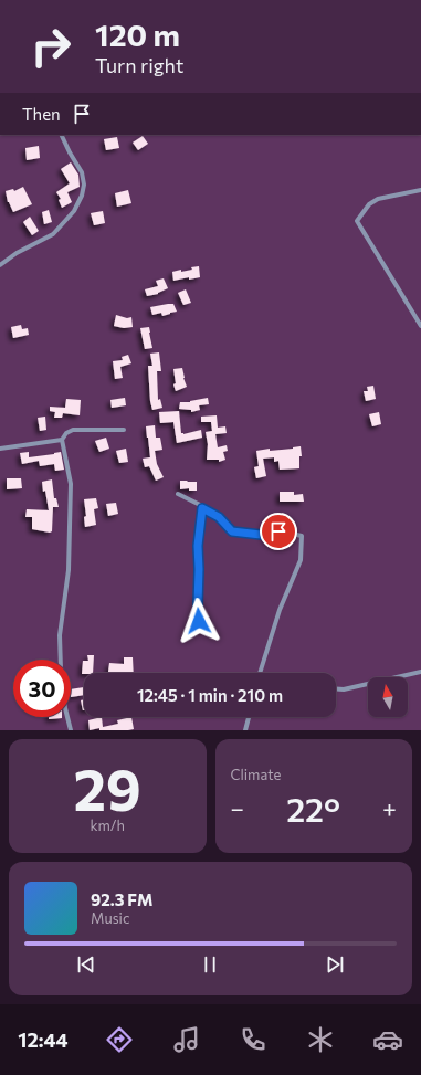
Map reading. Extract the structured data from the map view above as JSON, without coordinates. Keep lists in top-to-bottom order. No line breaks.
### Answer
{"north":"top","page":{"turn":["120 m","Turn right"],"then":"Then","limit":"30","trip":"12:45 · 1 min · 210 m","tile":[["29","km/h"],"Climate"],"heat":["−","22°","+"],"song":["92.3 FM","Music"],"tabs":"12:44"}}
